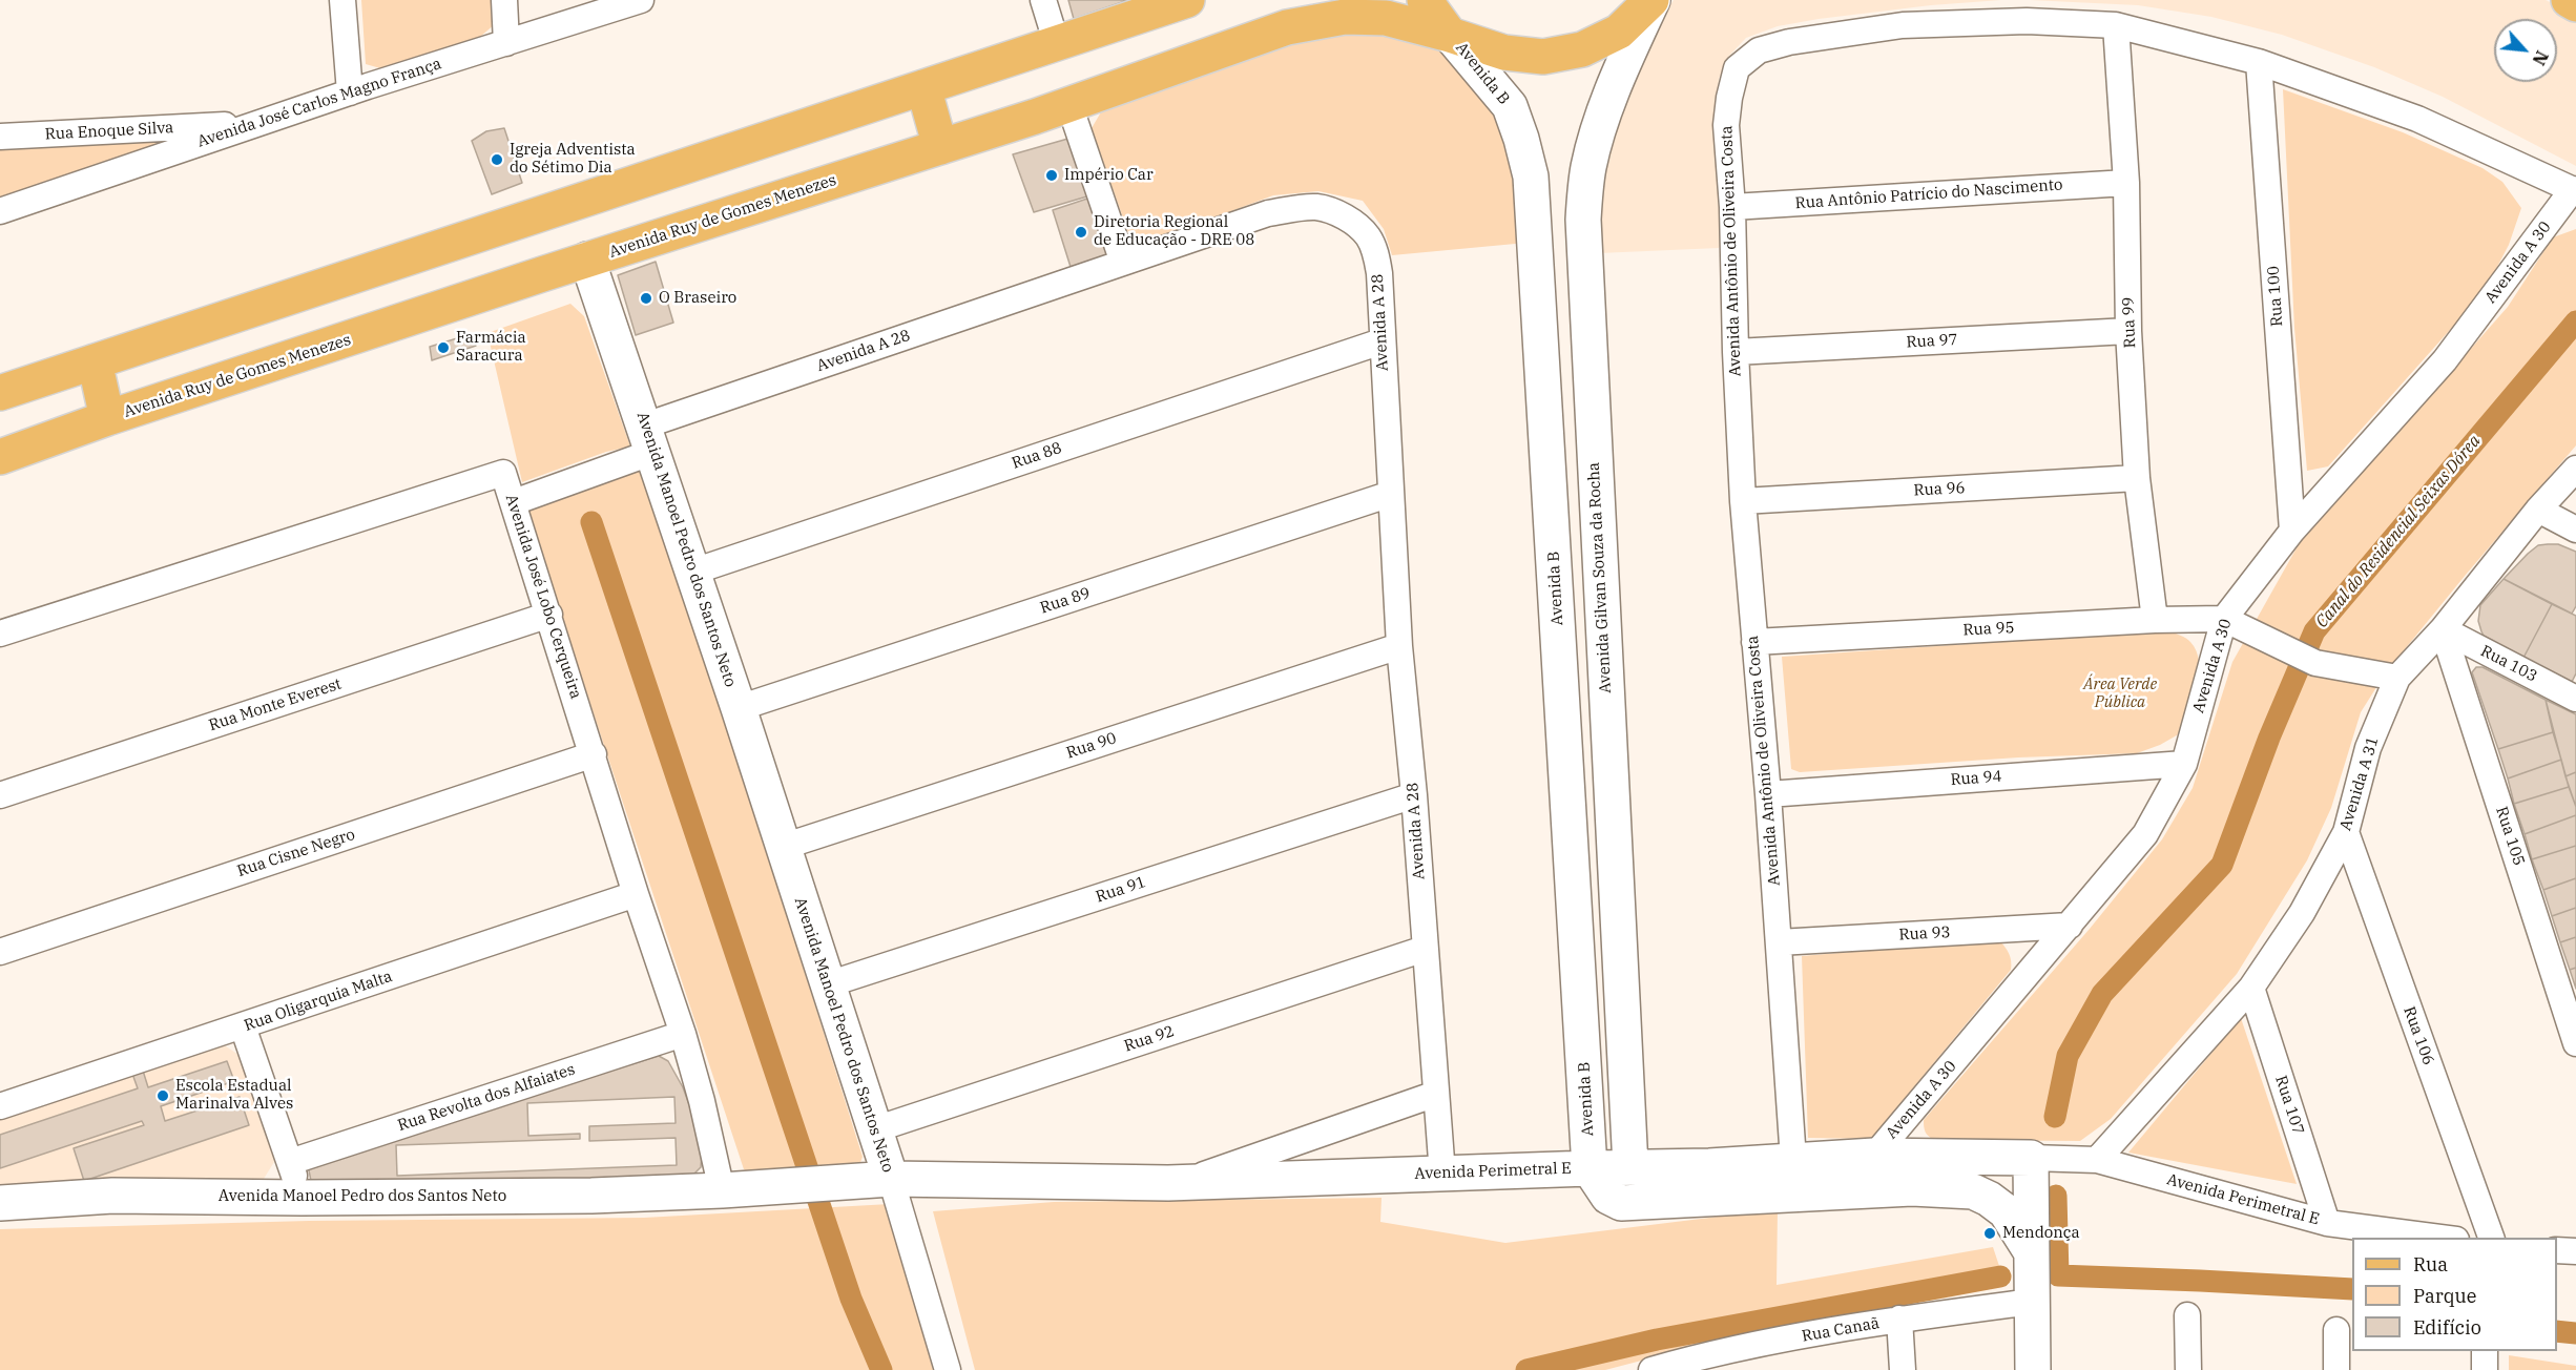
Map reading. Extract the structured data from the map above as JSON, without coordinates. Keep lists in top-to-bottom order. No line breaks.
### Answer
{"streets":{"main road":["Avenida Ruy de Gomes Menezes"],"street":["Avenida B","Avenida José Carlos Magno França","Rua Enoque Silva","Rua Antônio Patrício do Nascimento","Avenida Antônio de Oliveira Costa","Avenida A 30","Rua 100","Avenida A 28","Rua 99","Rua 97","Rua 88","Rua 96","Avenida Manoel Pedro dos Santos Neto","Avenida Gilvan Souza da Rocha","Avenida José Lobo Cerqueira","Rua 89","Rua 95","Rua 103","Rua Monte Everest","Rua 90","Rua 94","Avenida A 31","Rua 105","Rua Cisne Negro","Rua 91","Rua 93","Rua Oligarquia Malta","Rua 106","Rua 92","Rua Revolta dos Alfaiates","Rua 107","Avenida Perimetral E","Rua Canaã"]},"crossings":[["Avenida B","Avenida Ruy de Gomes Menezes"],["Avenida B","Avenida Perimetral E"],["Avenida José Carlos Magno França","Rua Enoque Silva"],["Rua Antônio Patrício do Nascimento","Avenida Antônio de Oliveira Costa"],["Rua Antônio Patrício do Nascimento","Rua 99"],["Avenida Ruy de Gomes Menezes","Avenida Manoel Pedro dos Santos Neto"],["Avenida Ruy de Gomes Menezes","Avenida Gilvan Souza da Rocha"],["Avenida Antônio de Oliveira Costa","Avenida A 30"],["Avenida Antônio de Oliveira Costa","Rua 100"],["Avenida Antônio de Oliveira Costa","Rua 99"],["Avenida Antônio de Oliveira Costa","Rua 97"],["Avenida Antônio de Oliveira Costa","Rua 96"],["Avenida Antônio de Oliveira Costa","Rua 95"],["Avenida Antônio de Oliveira Costa","Rua 94"],["Avenida Antônio de Oliveira Costa","Rua 93"],["Avenida Antônio de Oliveira Costa","Avenida Perimetral E"],["Avenida A 30","Rua 100"],["Avenida A 30","Rua 95"],["Avenida A 30","Rua 94"],["Avenida A 30","Rua 93"],["Avenida A 30","Avenida Perimetral E"],["Avenida A 28","Rua 88"],["Avenida A 28","Avenida Manoel Pedro dos Santos Neto"],["Avenida A 28","Avenida José Lobo Cerqueira"],["Avenida A 28","Rua 89"],["Avenida A 28","Rua 90"],["Avenida A 28","Rua 91"],["Avenida A 28","Rua 92"],["Avenida A 28","Avenida Perimetral E"],["Rua 99","Rua 97"],["Rua 99","Rua 96"],["Rua 99","Rua 95"],["Rua 88","Avenida Manoel Pedro dos Santos Neto"],["Avenida Manoel Pedro dos Santos Neto","Avenida José Lobo Cerqueira"],["Avenida Manoel Pedro dos Santos Neto","Rua 89"],["Avenida Manoel Pedro dos Santos Neto","Rua 90"],["Avenida Manoel Pedro dos Santos Neto","Rua 91"],["Avenida Manoel Pedro dos Santos Neto","Rua 92"],["Avenida Manoel Pedro dos Santos Neto","Avenida Perimetral E"],["Avenida Gilvan Souza da Rocha","Avenida Perimetral E"],["Avenida José Lobo Cerqueira","Rua Monte Everest"],["Avenida José Lobo Cerqueira","Rua Cisne Negro"],["Avenida José Lobo Cerqueira","Rua Oligarquia Malta"],["Avenida José Lobo Cerqueira","Rua Revolta dos Alfaiates"],["Rua 103","Avenida A 31"],["Rua 103","Rua 105"],["Avenida A 31","Rua 105"],["Avenida A 31","Rua 106"],["Avenida A 31","Rua 107"],["Avenida A 31","Avenida Perimetral E"],["Rua 107","Avenida Perimetral E"]],"water":["Canal do Residencial Seixas Dórea"],"parks":["Área Verde Pública"],"places":["Igreja Adventista do Sétimo Dia","Império Car","Diretoria Regional de Educação - DRE 08","O Braseiro","Farmácia Saracura","Escola Estadual Marinalva Alves","Mendonça"],"legend":["Rua","Parque","Edifício"],"north":"bottom right"}
